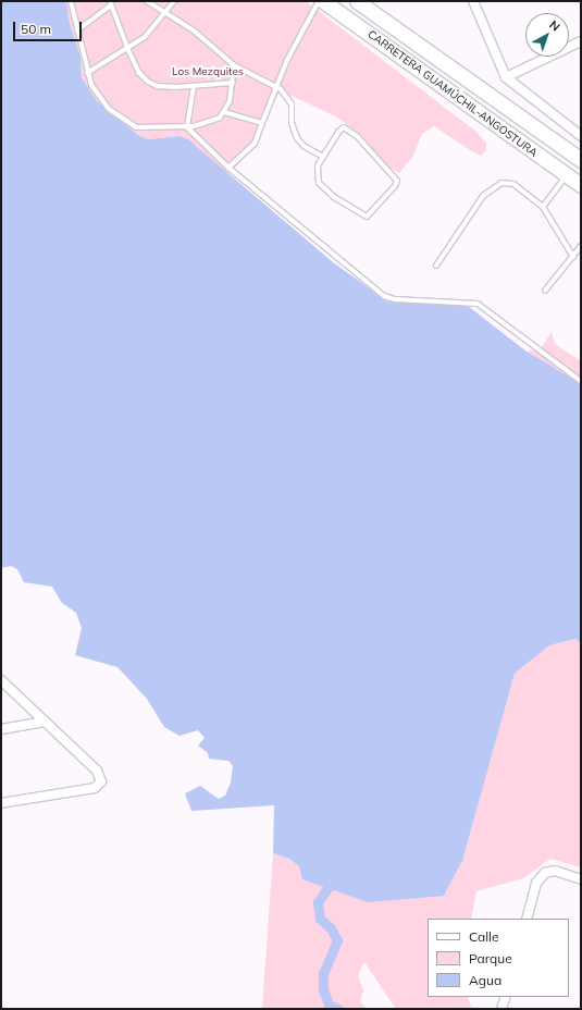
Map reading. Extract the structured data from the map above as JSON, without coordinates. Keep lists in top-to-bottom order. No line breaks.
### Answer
{"streets":{"main road":["CARRETERA GUAMÚCHIL-ANGOSTURA"]},"parks":["Los Mezquites"],"legend":["Calle","Parque","Agua"],"scale_bar":"50 m","north":"top right"}
